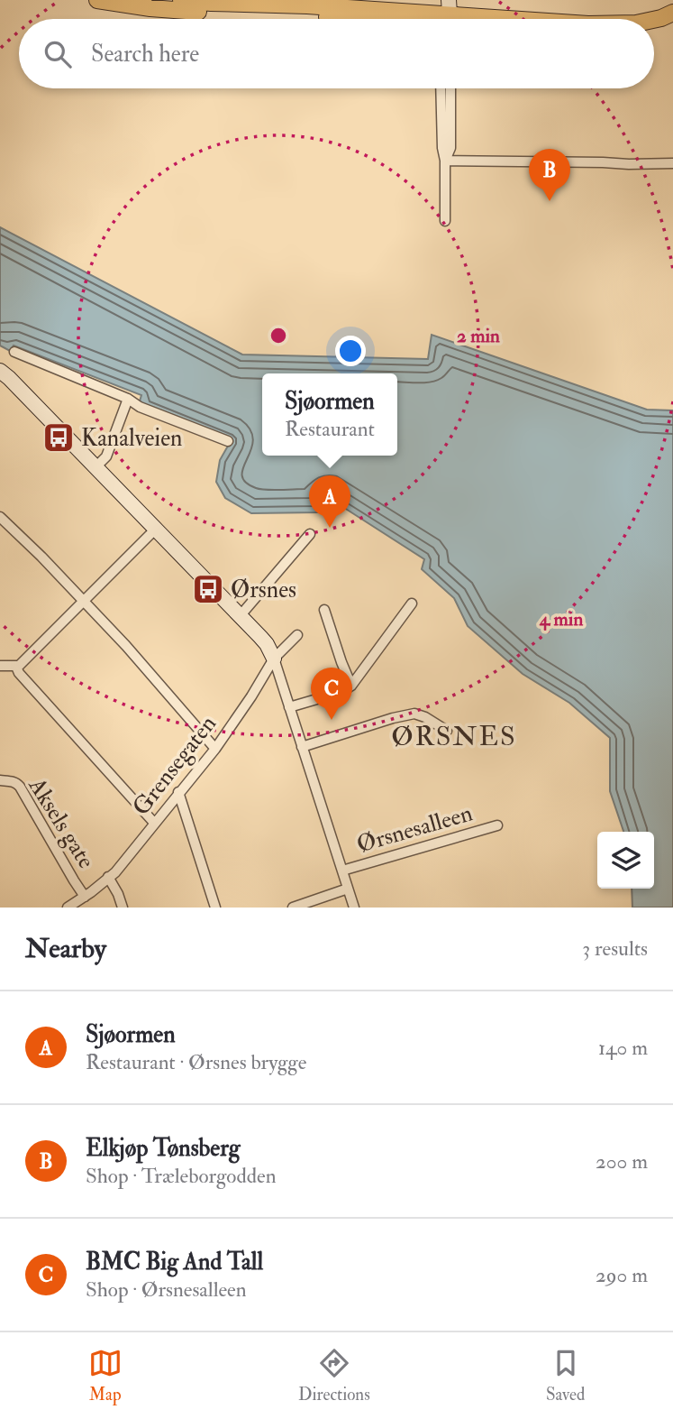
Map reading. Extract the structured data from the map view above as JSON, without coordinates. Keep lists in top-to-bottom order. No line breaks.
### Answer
{"streets":{"street":["Grensegaten","Aksels gate","Ørsnesalleen"]},"crossings":[["Grensegaten","Aksels gate"],["Grensegaten","Ørsnesalleen"]],"districts":["ØRSNES"],"places":{"bus stop":["Kanalveien","Ørsnes"]},"page":{"search":"Search here","pins":["B","A","C"],"popup":["Sjøormen","Restaurant"],"heading":["Nearby","3 results"],"list":[{"mark":"A","name":"Sjøormen","note":"Restaurant · Ørsnes brygge","value":"140 m"},{"mark":"B","name":"Elkjøp Tønsberg","note":"Shop · Træleborgodden","value":"200 m"},{"mark":"C","name":"BMC Big And Tall","note":"Shop · Ørsnesalleen","value":"290 m"}],"nav":["Map","Directions","Saved"]},"rings":["2 min","4 min"]}
